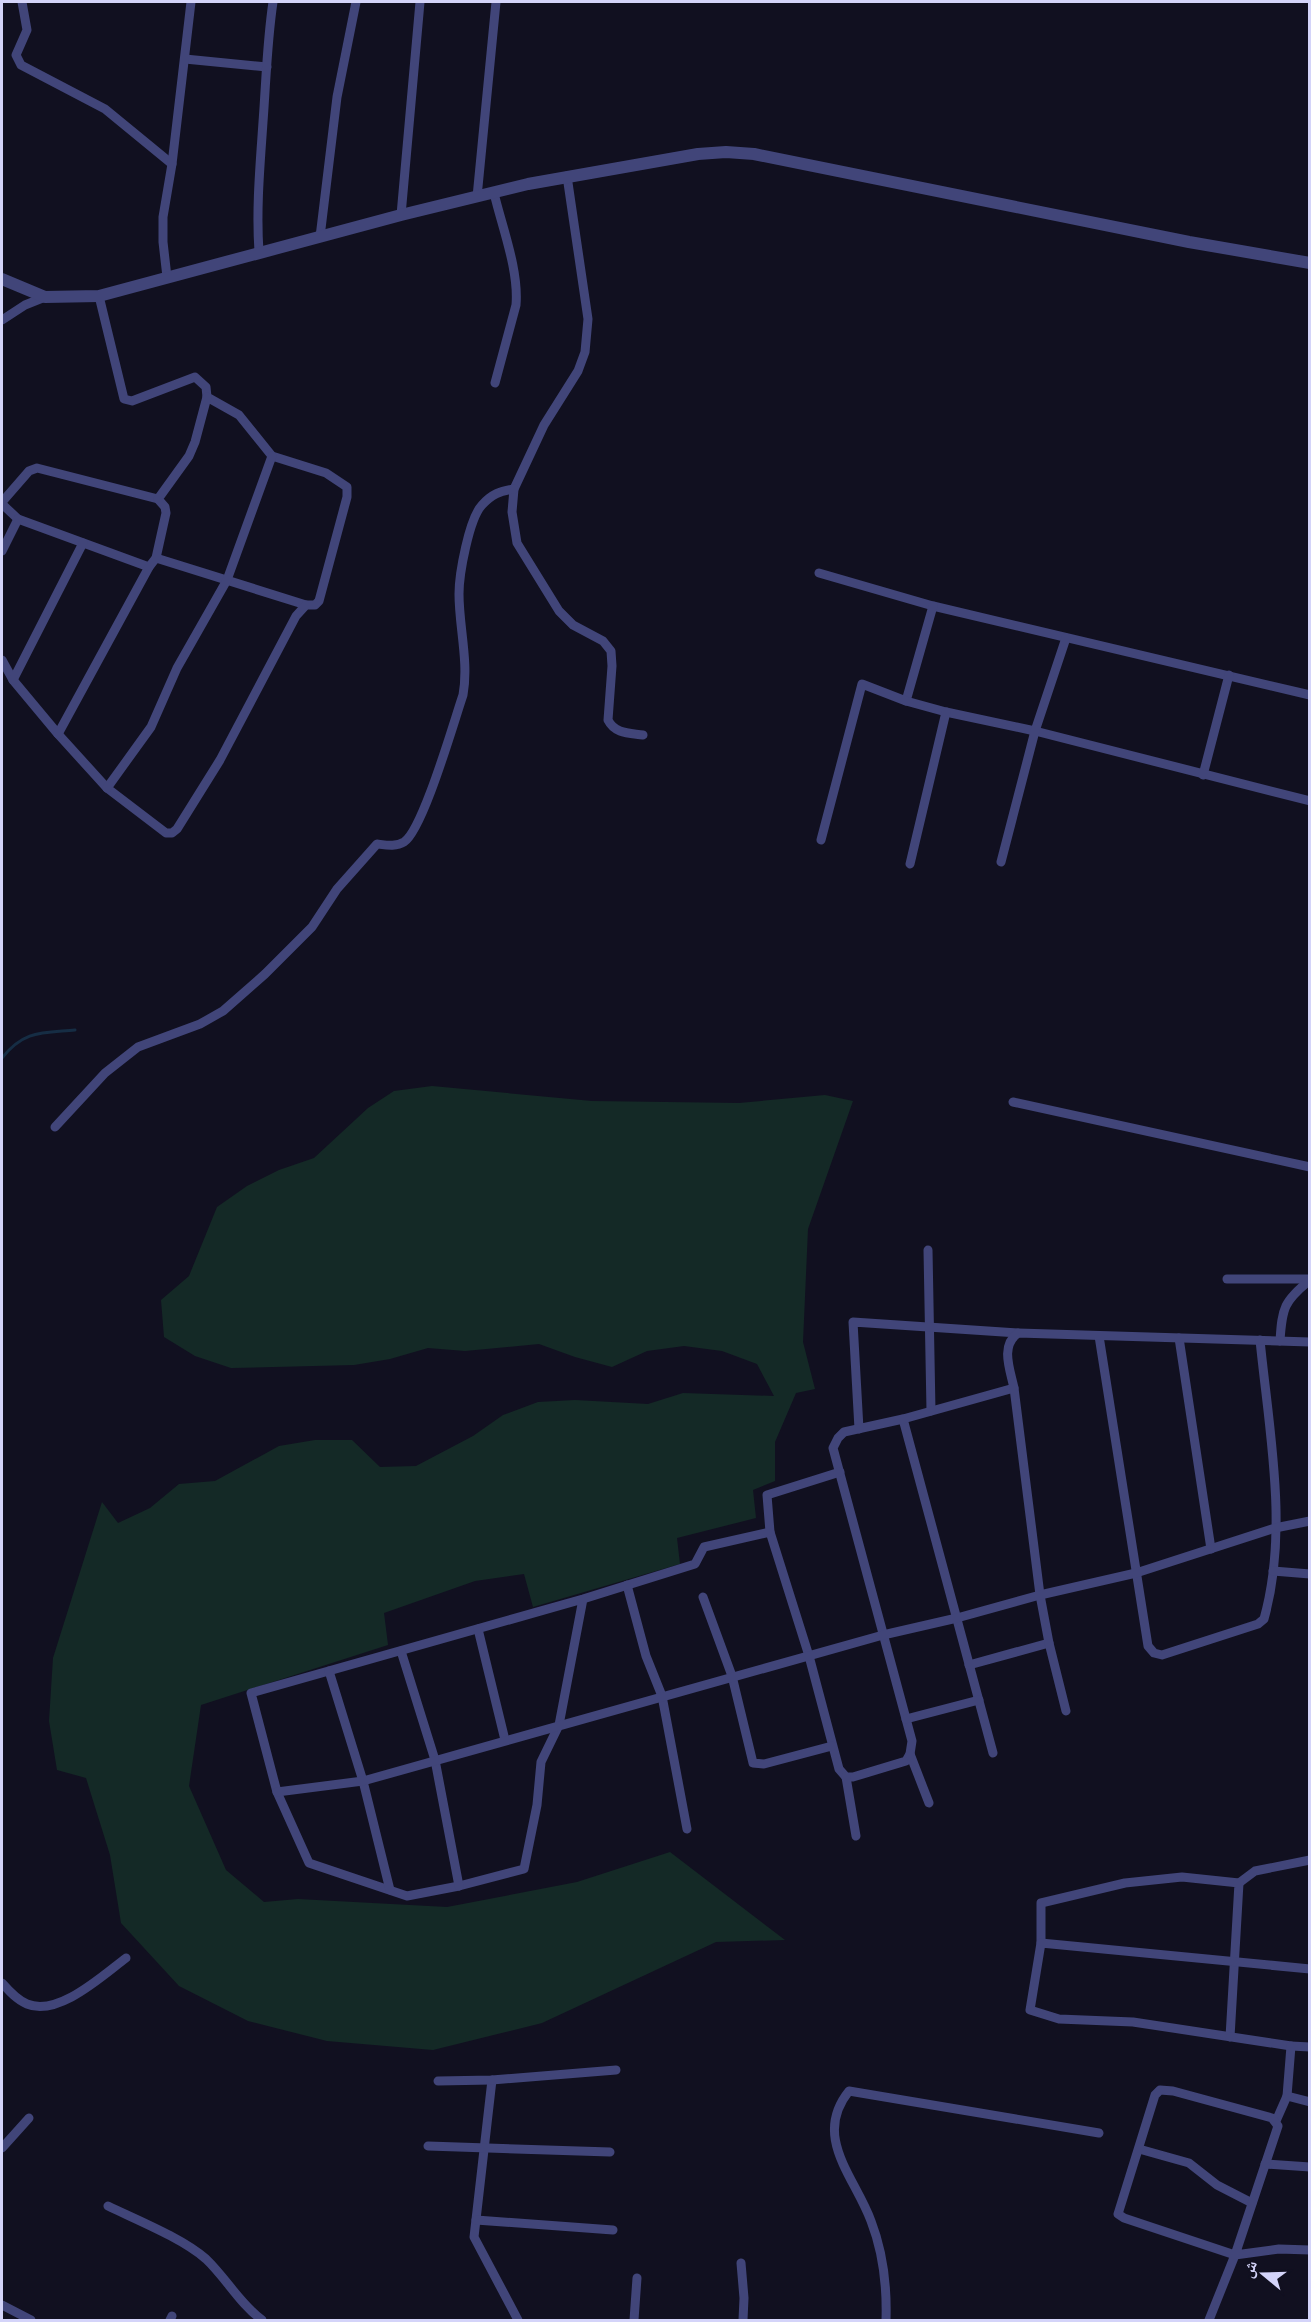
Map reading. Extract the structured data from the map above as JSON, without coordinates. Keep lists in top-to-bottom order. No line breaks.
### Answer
{"north":"left"}
